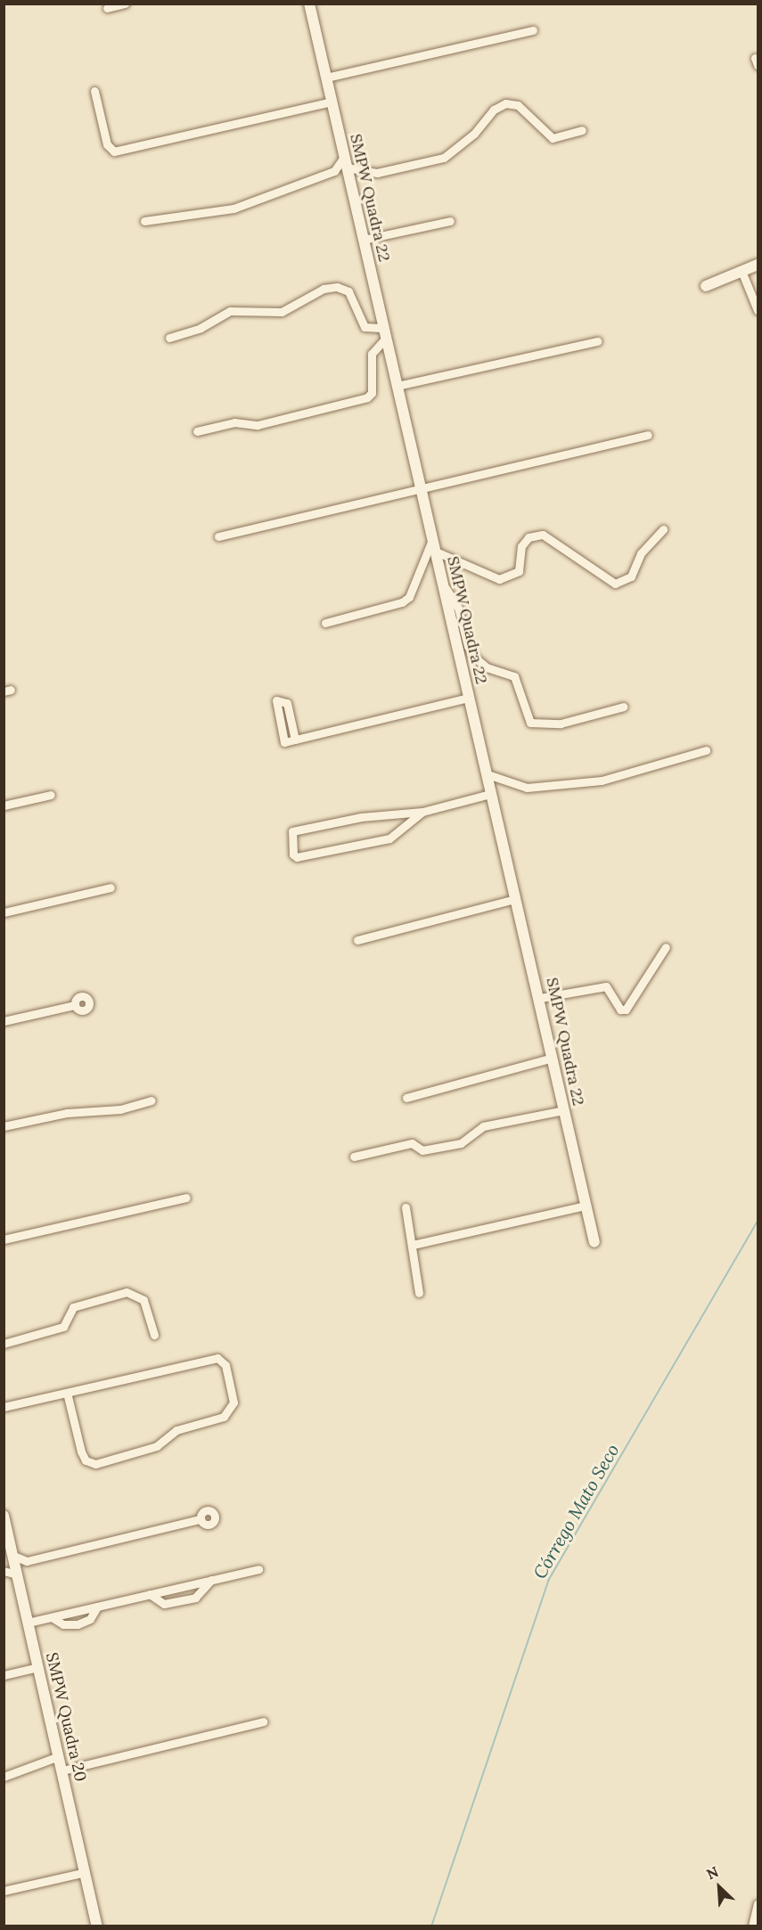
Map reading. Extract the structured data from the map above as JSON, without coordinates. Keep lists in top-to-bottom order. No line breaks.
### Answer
{"streets":{"street":["SMPW Quadra 22","SMPW Quadra 20"]},"water":["Córrego Mato Seco"],"north":"top left"}
